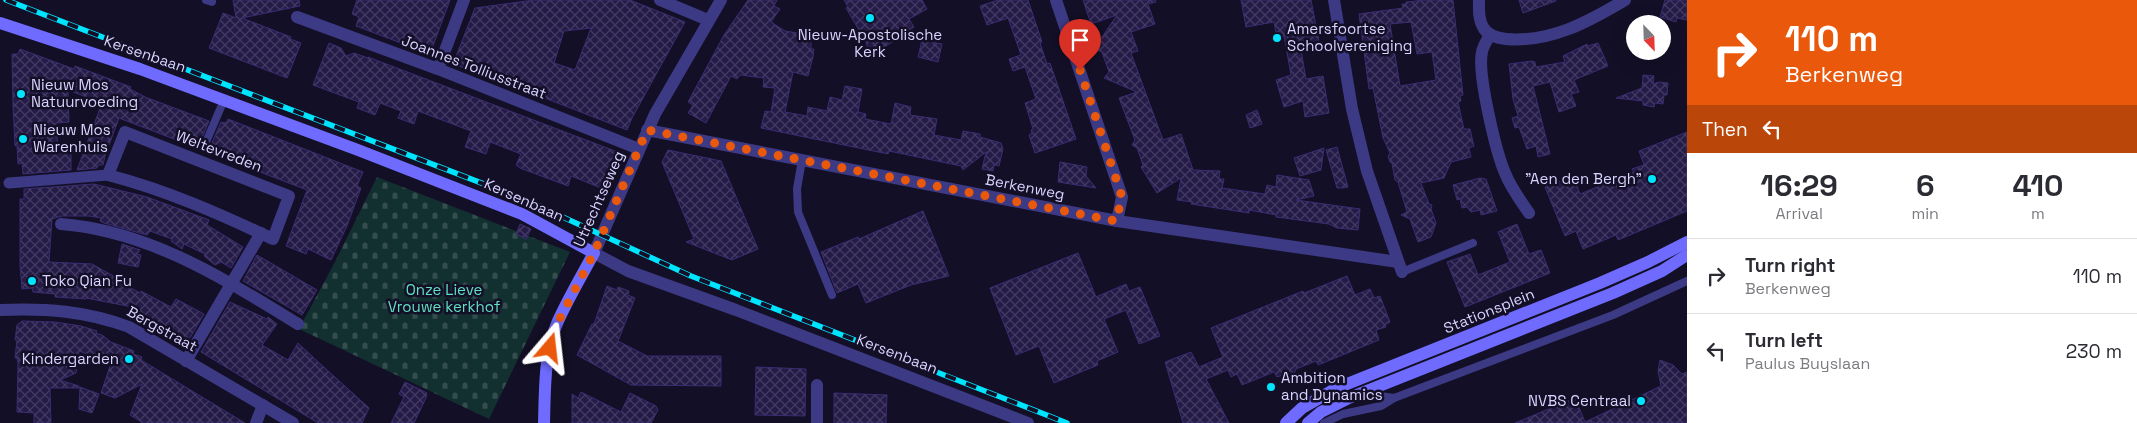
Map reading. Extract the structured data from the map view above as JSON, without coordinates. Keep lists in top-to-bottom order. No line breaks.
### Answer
{"streets":{"main road":["Kersenbaan","Utrechtseweg","Stationsplein"],"street":["Joannes Tolliusstraat","Weltevreden","Berkenweg","Bergstraat"]},"crossings":[["Kersenbaan","Utrechtseweg"],["Joannes Tolliusstraat","Utrechtseweg"],["Berkenweg","Utrechtseweg"]],"parks":["Onze Lieve Vrouwe kerkhof"],"places":["Nieuw-Apostolische Kerk","Amersfoortse Schoolvereniging","Nieuw Mos Natuurvoeding","Nieuw Mos Warenhuis","\"Aen den Bergh\"","Toko Qian Fu","Kindergarden","Ambition and Dynamics","NVBS Centraal"],"north":"bottom right","page":{"turn":["110 m","Berkenweg"],"then":"Then","eta":["16:29","Arrival","6","min","410","m"],"list":[{"name":"Turn right","note":"Berkenweg","value":"110 m"},{"name":"Turn left","note":"Paulus Buyslaan","value":"230 m"}]}}
